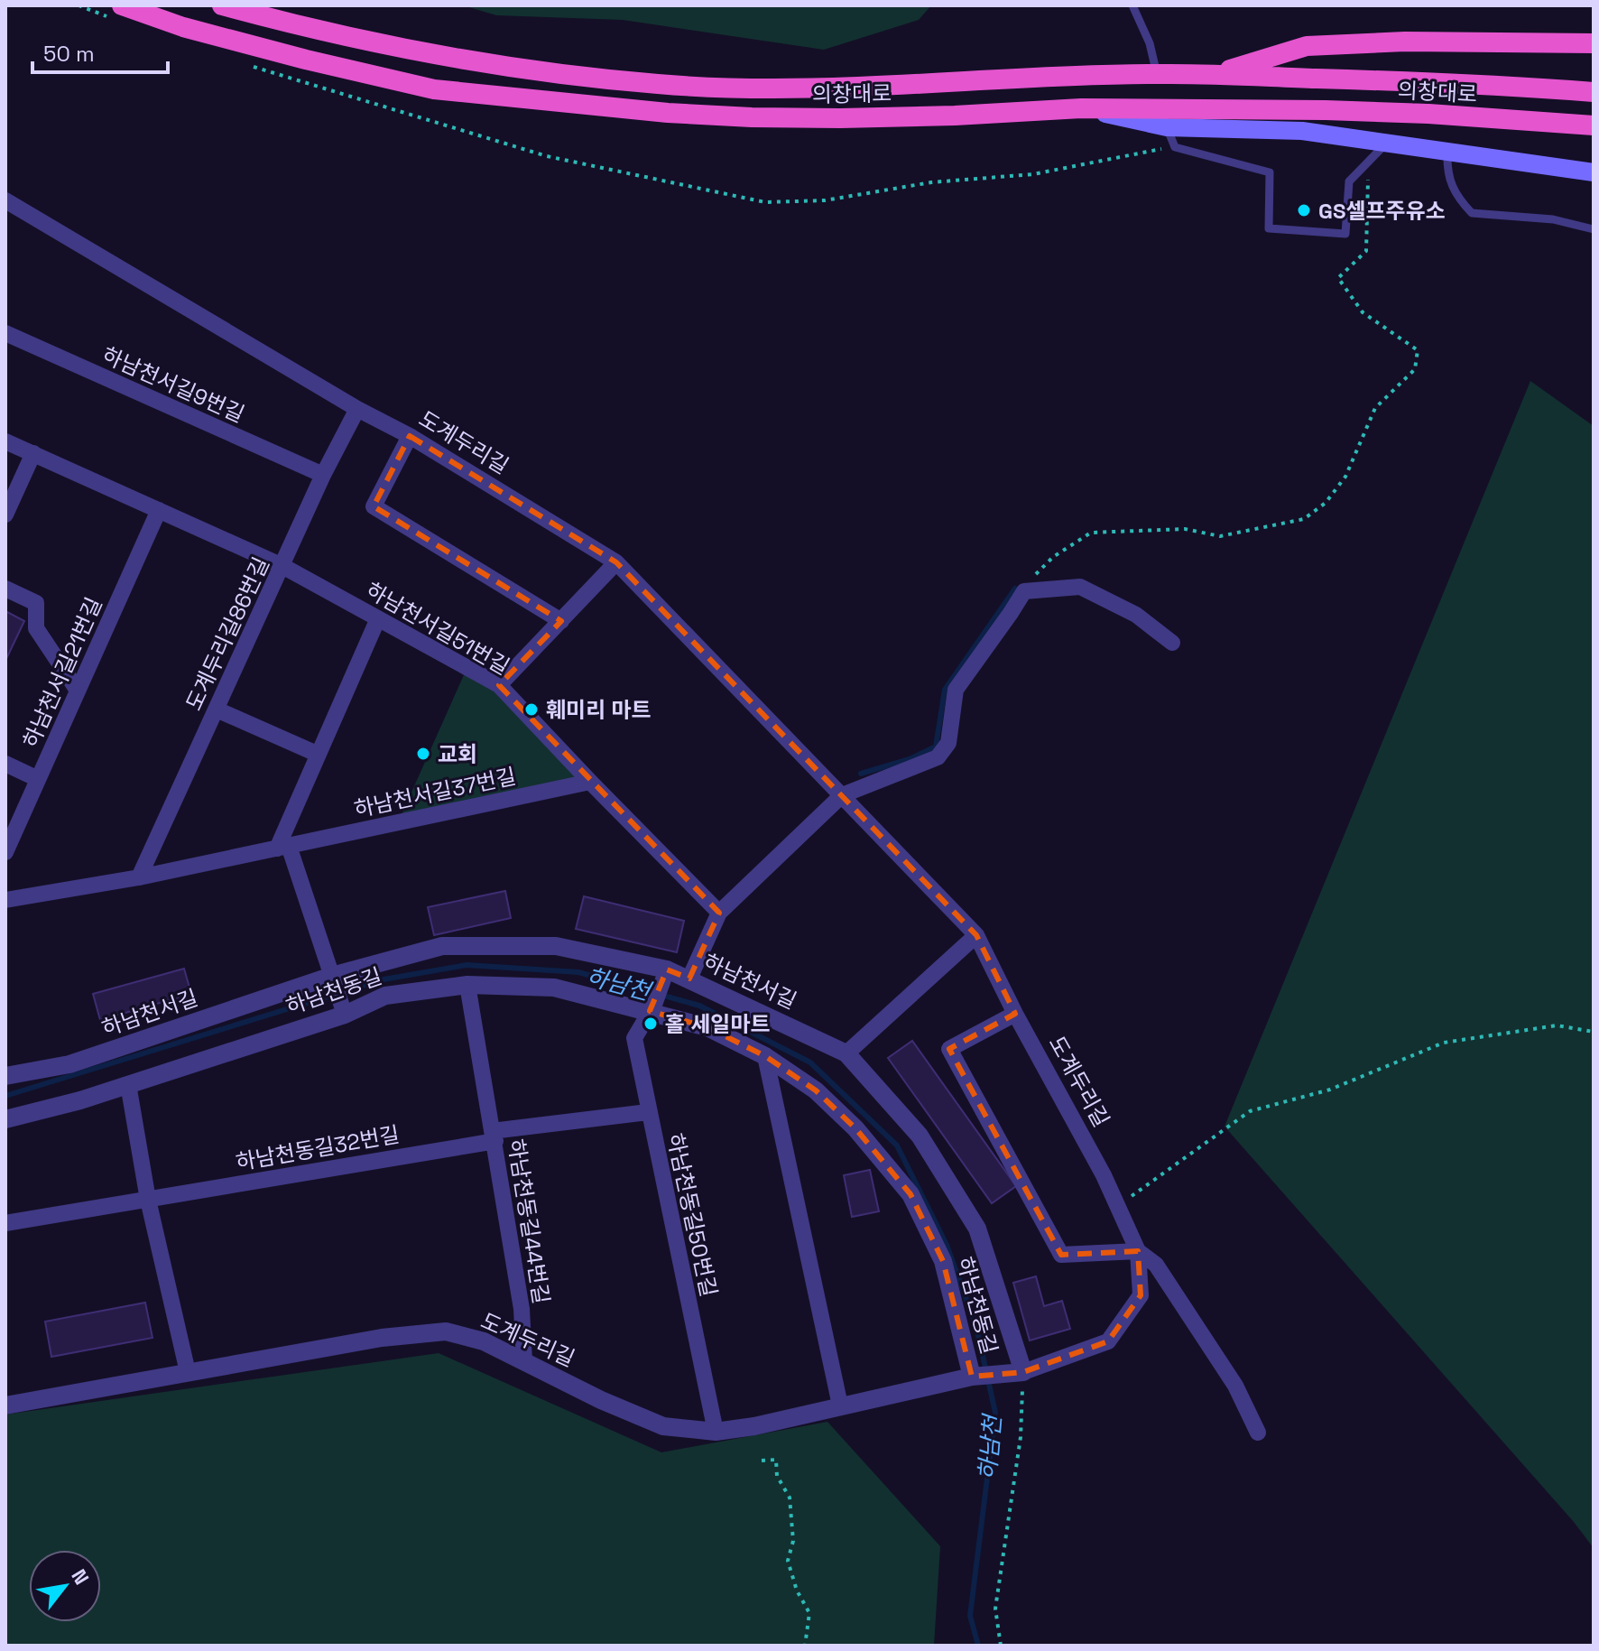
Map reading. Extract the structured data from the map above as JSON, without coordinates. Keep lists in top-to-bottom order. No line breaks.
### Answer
{"streets":{"highway":["의창대로"],"street":["하남천서길9번길","도계두리길","하남천서길51번길","도계두리길86번길","하남천서길21번길","하남천서길37번길","하남천서길","하남천동길","하남천동길32번길","하남천동길50번길","하남천동길44번길"]},"crossings":[["하남천서길9번길","도계두리길86번길"],["도계두리길","도계두리길86번길"],["도계두리길","하남천서길"],["도계두리길","하남천동길"],["도계두리길","하남천동길50번길"],["도계두리길","하남천동길44번길"],["하남천서길51번길","도계두리길86번길"],["하남천서길51번길","하남천서길21번길"],["하남천서길51번길","하남천서길37번길"],["하남천서길","하남천동길50번길"],["하남천동길","하남천동길50번길"],["하남천동길","하남천동길44번길"],["하남천동길32번길","하남천동길44번길"],["하남천동길50번길","하남천동길44번길"]],"water":["하남천"],"places":["GS셀프주유소","훼미리 마트","교회","홀 세일마트"],"scale_bar":"50 m","north":"top right"}
